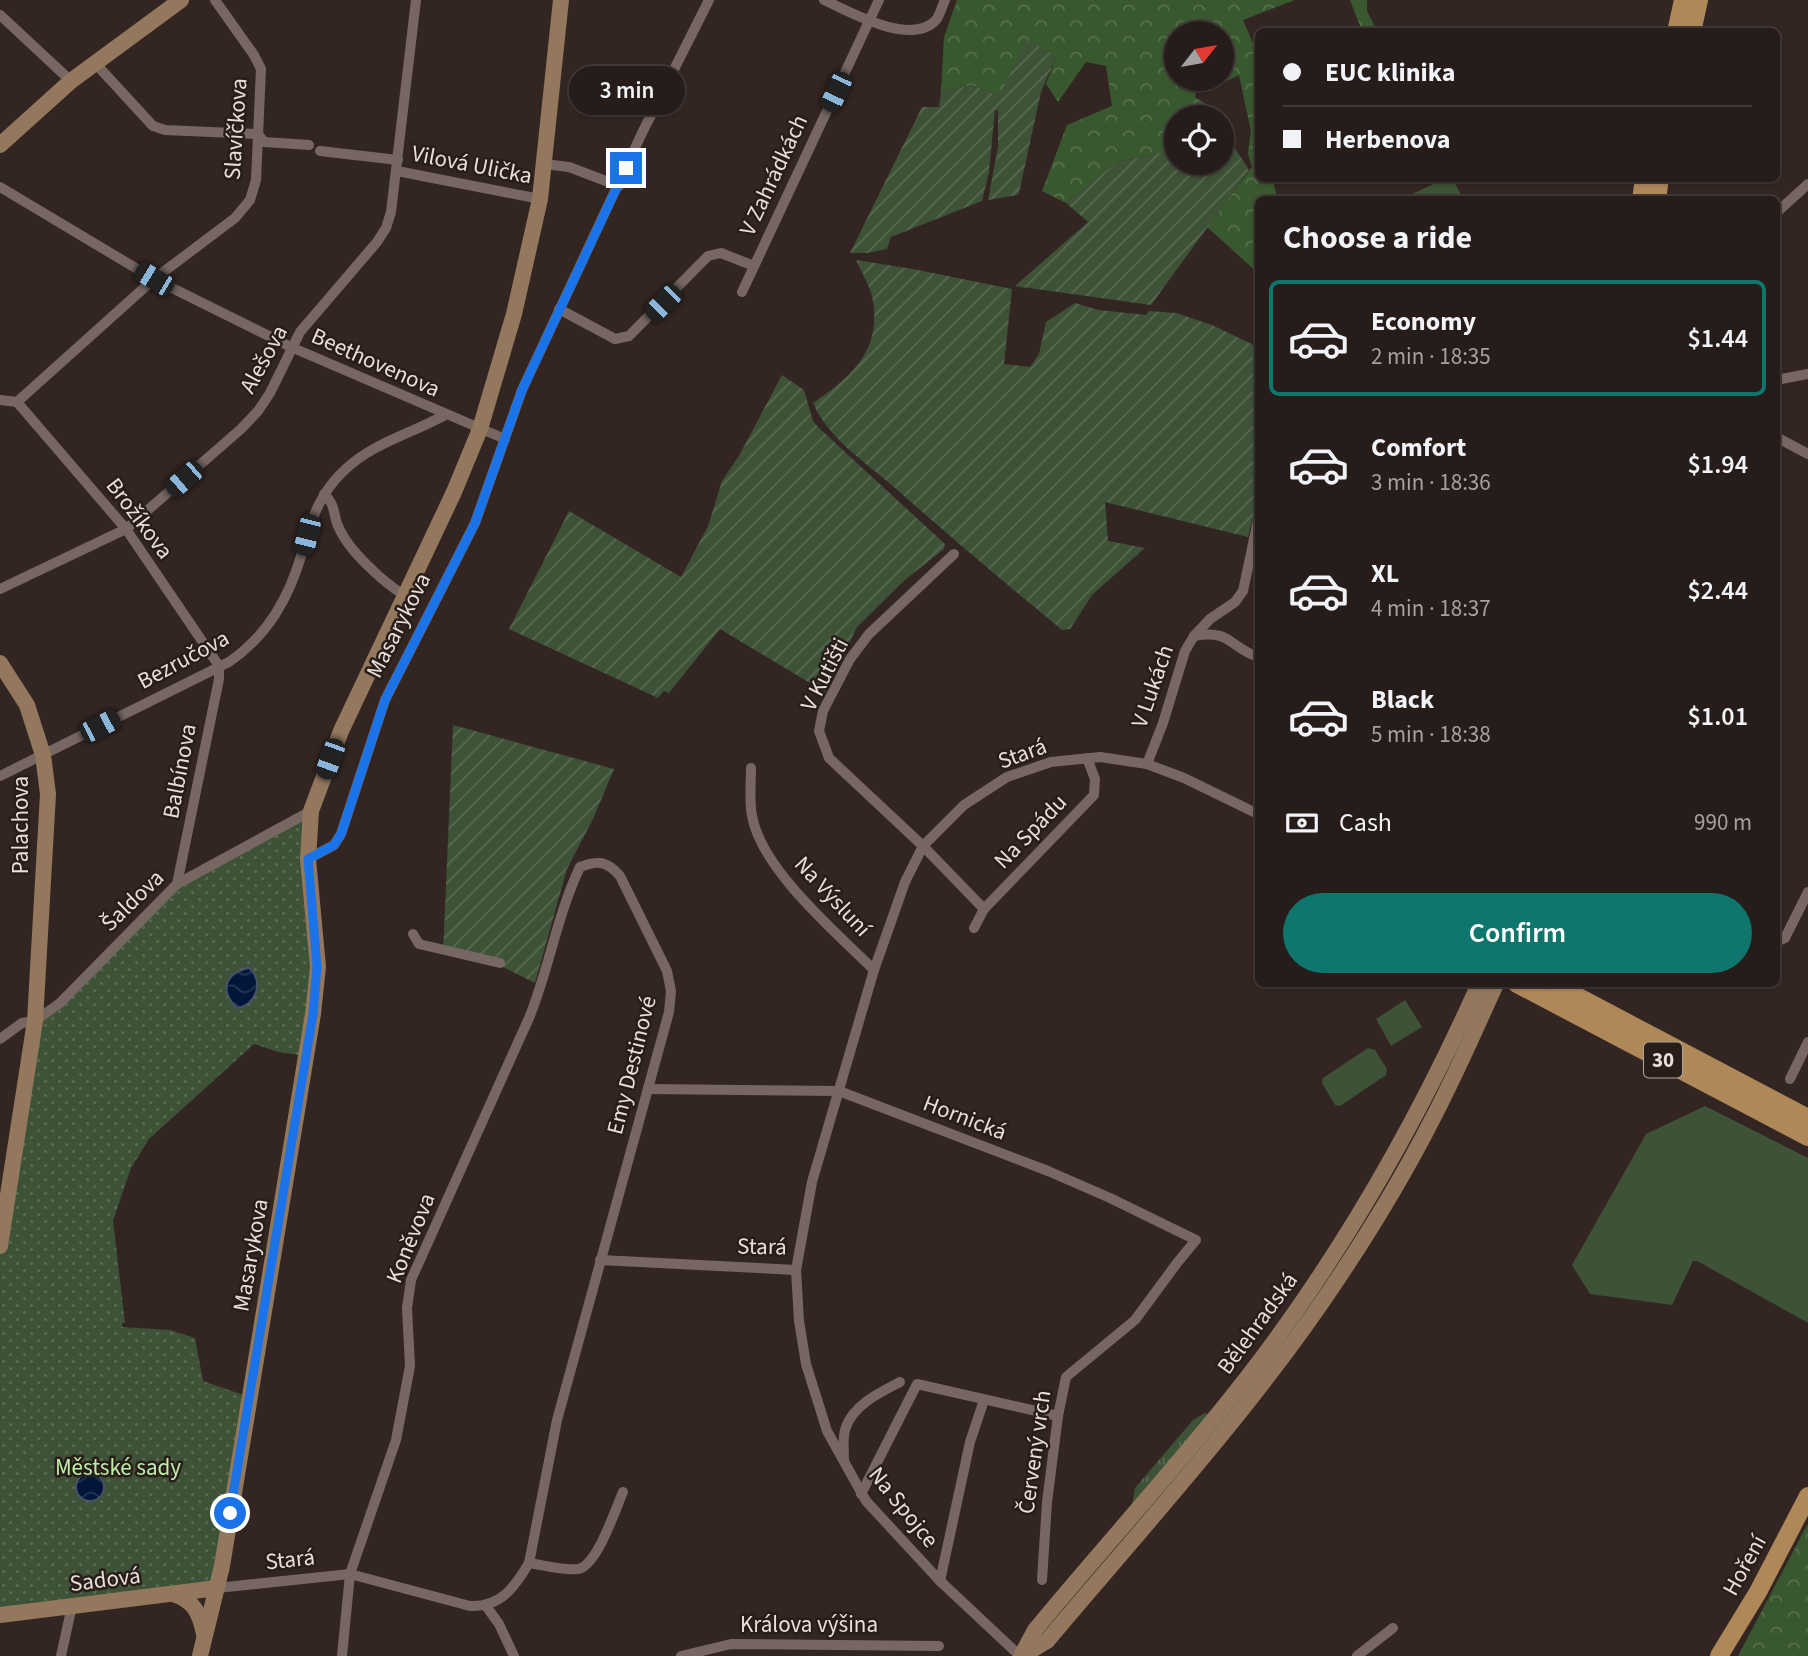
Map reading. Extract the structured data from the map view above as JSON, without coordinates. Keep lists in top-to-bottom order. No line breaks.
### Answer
{"streets":{"main road":["30","Hoření"],"street":["Slavíčkova","Vilová Ulička","V Zahrádkách","Alešova","Beethovenova","Brožíkova","Masarykova","Bezručova","V Kutišti","V Lukách","Stará","Balbínova","Palachova","Na Spádu","Na Výsluní","Šaldova","Emy Destinové","Hornická","Koněvova","Bělehradská","Červený vrch","Na Spojce","Sadová","Králova výšina"]},"crossings":[["Slavíčkova","Beethovenova"],["Slavíčkova","Brožíkova"],["Vilová Ulička","Alešova"],["Vilová Ulička","Masarykova"],["Alešova","Beethovenova"],["Alešova","Brožíkova"],["Beethovenova","Masarykova"],["Beethovenova","Bezručova"],["Brožíkova","Bezručova"],["Brožíkova","Balbínova"],["Masarykova","Stará"],["Masarykova","Šaldova"],["Masarykova","Sadová"],["Bezručova","Balbínova"],["Bezručova","Palachova"],["V Kutišti","Stará"],["V Kutišti","Na Spádu"],["V Lukách","Stará"],["Stará","Na Spádu"],["Stará","Na Výsluní"],["Stará","Emy Destinové"],["Stará","Hornická"],["Stará","Koněvova"],["Stará","Na Spojce"],["Stará","Sadová"],["Balbínova","Šaldova"],["Palachova","Šaldova"],["Emy Destinové","Hornická"],["Emy Destinové","Koněvova"],["Hornická","Červený vrch"],["Bělehradská","Na Spojce"]],"parks":["Městské sady"],"north":"top right","page":{"banner":["EUC klinika","Herbenova"],"bubble":"3 min","heading":"Choose a ride","list":[{"name":"Economy","note":"2 min · 18:35","value":"$1.44"},{"name":"Comfort","note":"3 min · 18:36","value":"$1.94"},{"name":"XL","note":"4 min · 18:37","value":"$2.44"},{"name":"Black","note":"5 min · 18:38","value":"$1.01"}],"pay":["Cash","990 m"],"buttons":"Confirm"}}
